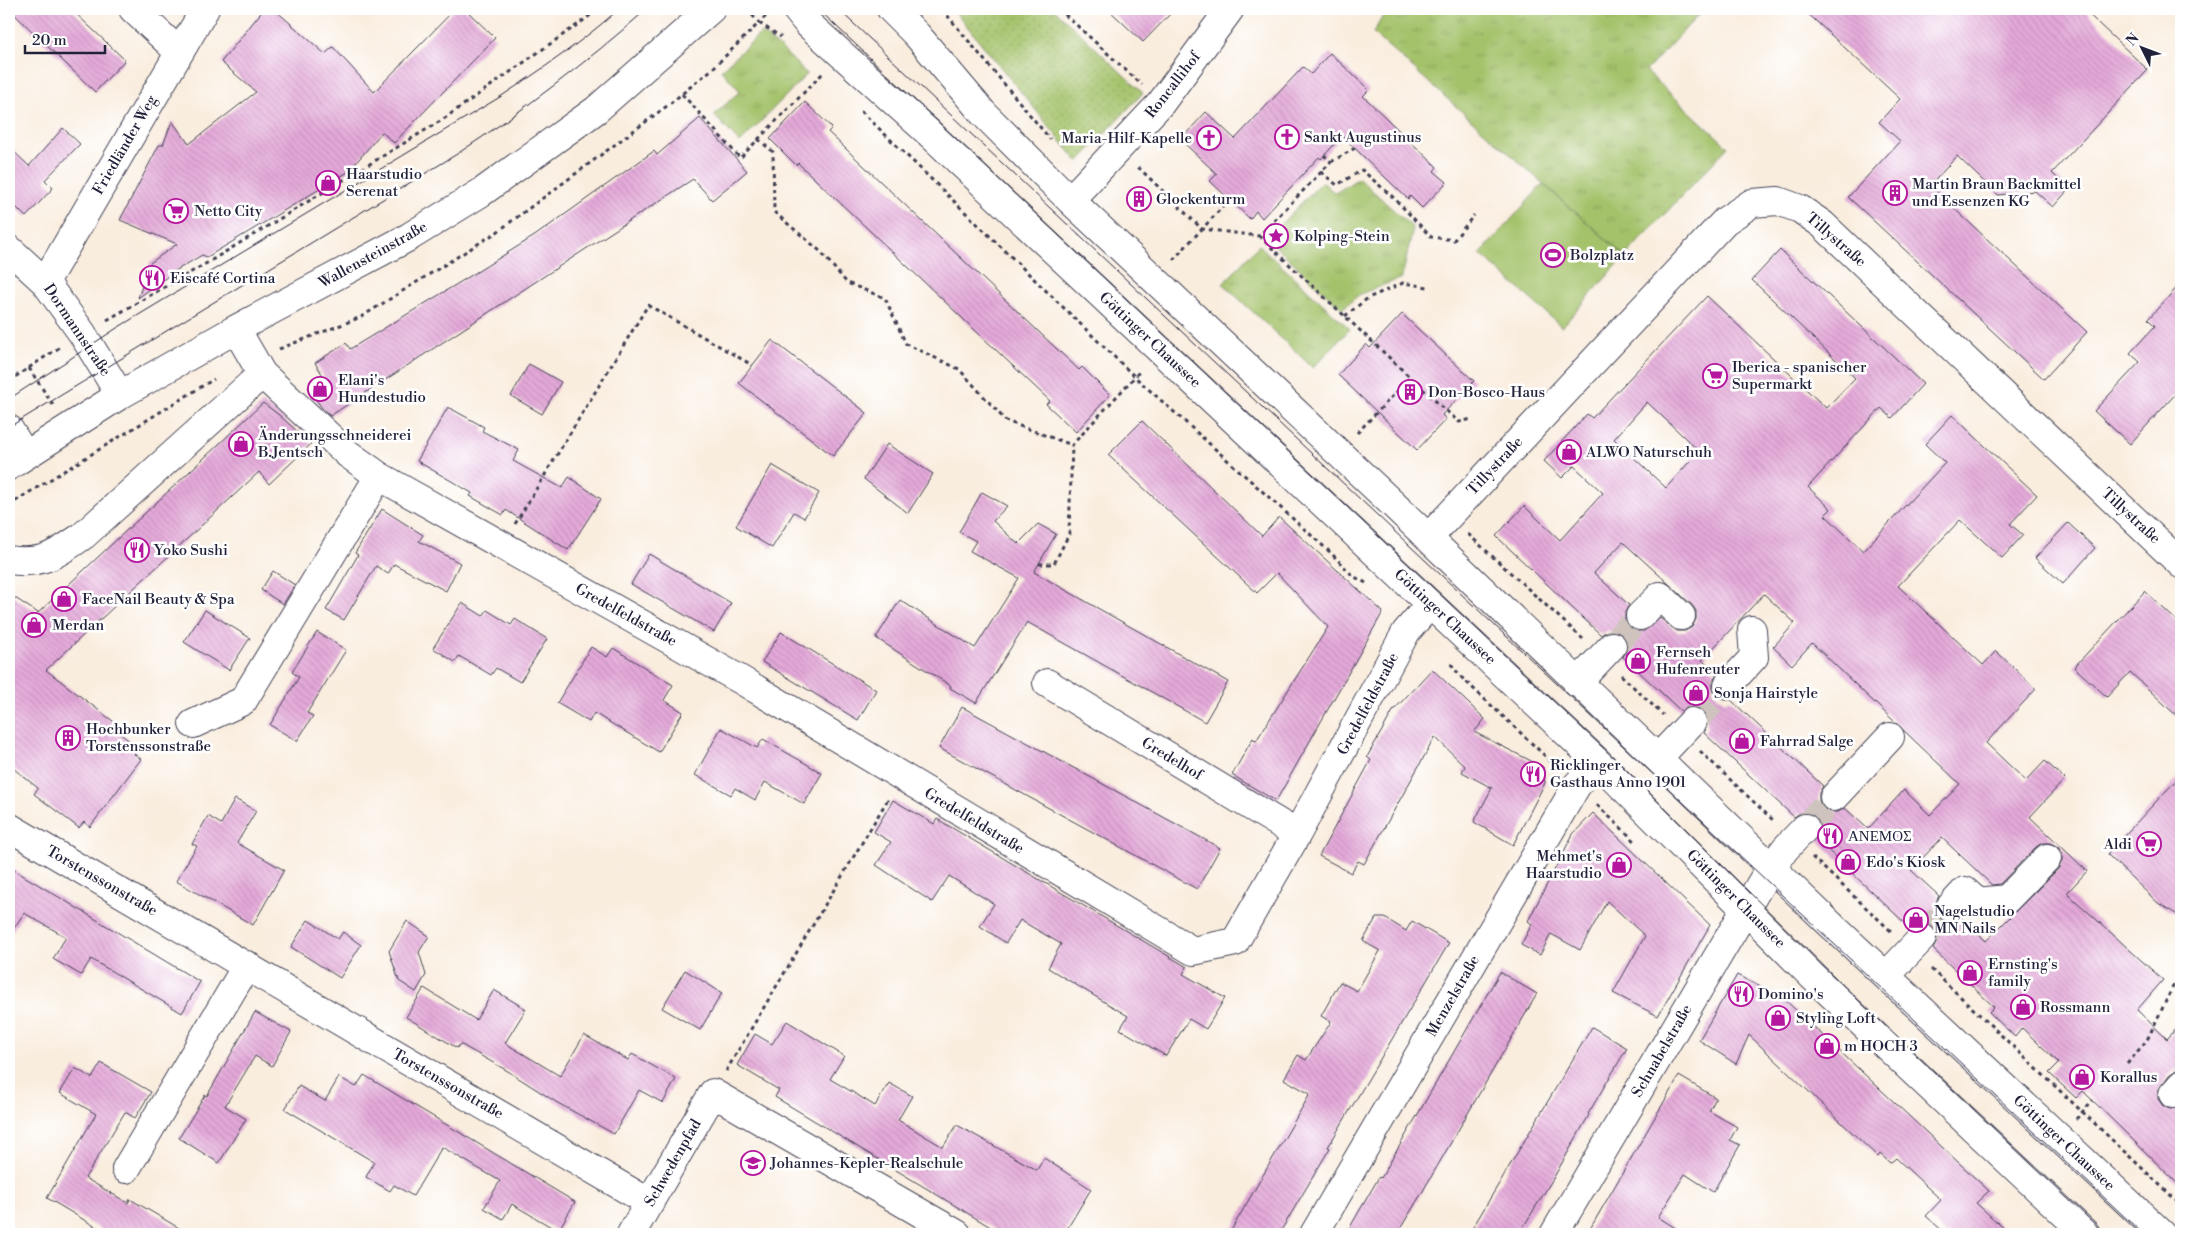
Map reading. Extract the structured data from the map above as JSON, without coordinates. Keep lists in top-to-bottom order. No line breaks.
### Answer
{"streets":{"street":["Roncallihof","Friedländer Weg","Tillystraße","Wallensteinstraße","Dormannstraße","Göttinger Chaussee","Gredelfeldstraße","Gredelhof","Torstenssonstraße","Menzelstraße","Schnabelstraße","Schwedenpfad"]},"crossings":[["Roncallihof","Göttinger Chaussee"],["Friedländer Weg","Dormannstraße"],["Tillystraße","Göttinger Chaussee"],["Wallensteinstraße","Dormannstraße"],["Wallensteinstraße","Gredelfeldstraße"],["Göttinger Chaussee","Gredelfeldstraße"],["Göttinger Chaussee","Menzelstraße"],["Göttinger Chaussee","Schnabelstraße"],["Gredelfeldstraße","Gredelhof"],["Torstenssonstraße","Schwedenpfad"]],"places":{"church":["Sankt Augustinus","Maria-Hilf-Kapelle"],"shop":["Haarstudio Serenat","Elani's Hundestudio","Änderungsschneiderei B.Jentsch","ALWO Naturschuh","FaceNail Beauty & Spa","Merdan","Fernseh Hufenreuter","Sonja Hairstyle","Fahrrad Salge","Edo's Kiosk","Mehmet's Haarstudio","Nagelstudio MN Nails","Ernsting's family","Rossmann","Styling Loft","m HOCH 3","Korallus"],"building":["Martin Braun Backmittel und Essenzen KG","Glockenturm","Don-Bosco-Haus","Hochbunker Torstenssonstraße"],"supermarket":["Netto City","Iberica - spanischer Supermarkt","Aldi"],"place":["Kolping-Stein"],"sports":["Bolzplatz"],"restaurant":["Eiscafé Cortina","Yoko Sushi","Ricklinger Gasthaus Anno 1901","ΑΝΕΜΟΣ","Domino's"],"school or university":["Johannes-Kepler-Realschule"]},"scale_bar":"20 m","north":"top left"}
